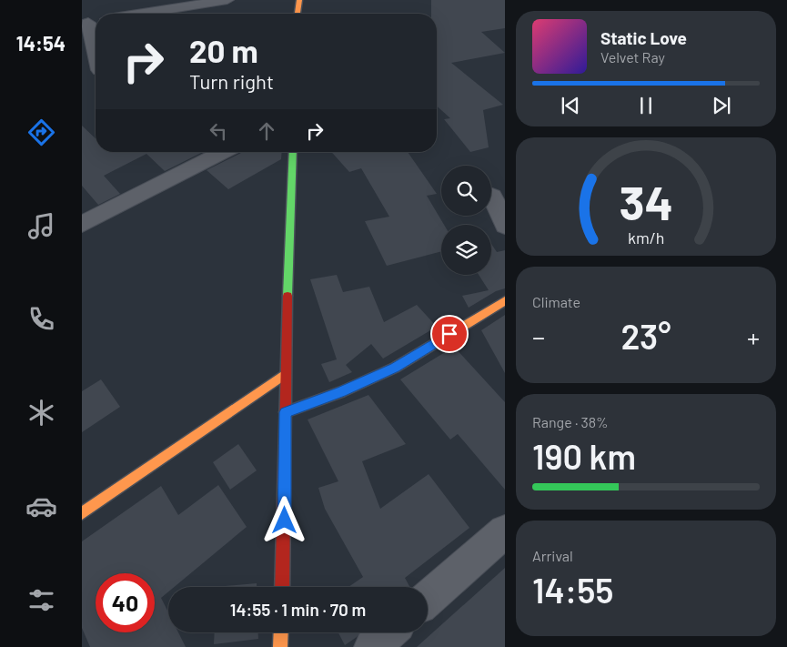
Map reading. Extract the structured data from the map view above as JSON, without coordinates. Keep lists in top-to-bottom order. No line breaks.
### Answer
{"page":{"tabs":"14:54","turn":["20 m","Turn right"],"song":["Static Love","Velvet Ray"],"tile":["Climate",["Range · 38%","190 km"],["Arrival","14:55"]],"heat":["−","23°","+"],"limit":"40","trip":"14:55 · 1 min · 70 m","gauge":["34","km/h"]}}
